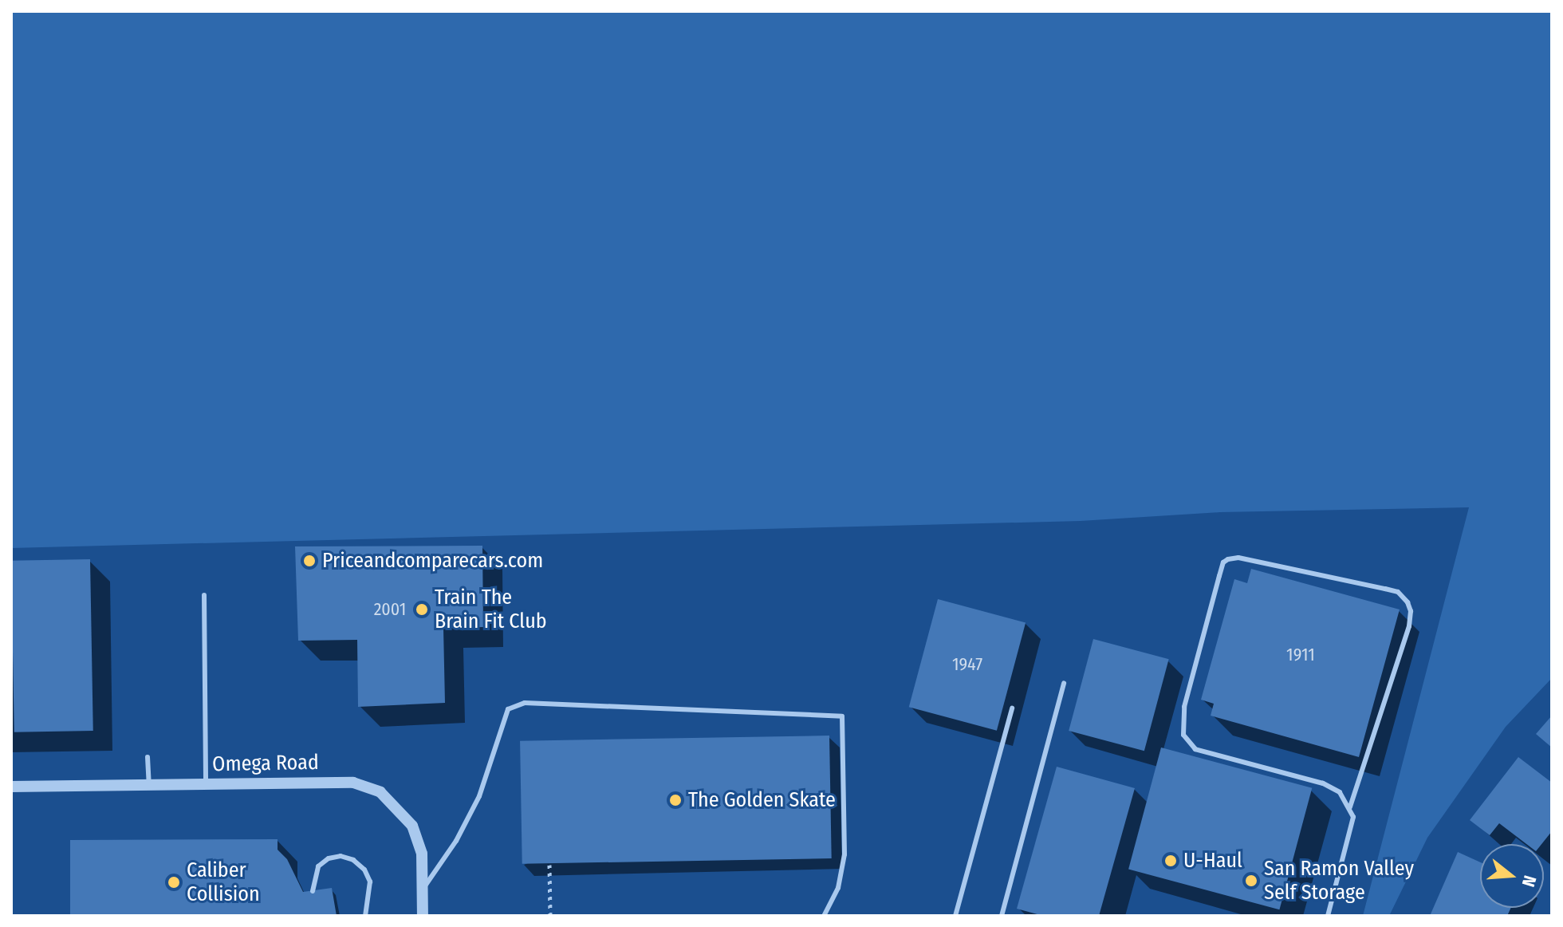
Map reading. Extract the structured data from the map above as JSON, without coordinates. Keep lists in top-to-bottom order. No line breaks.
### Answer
{"streets":{"street":["Omega Road"]},"places":["Priceandcomparecars.com","Train The Brain Fit Club","The Golden Skate","U-Haul","San Ramon Valley Self Storage","Caliber Collision"],"house_numbers":["2001","1911","1947"],"north":"right"}
